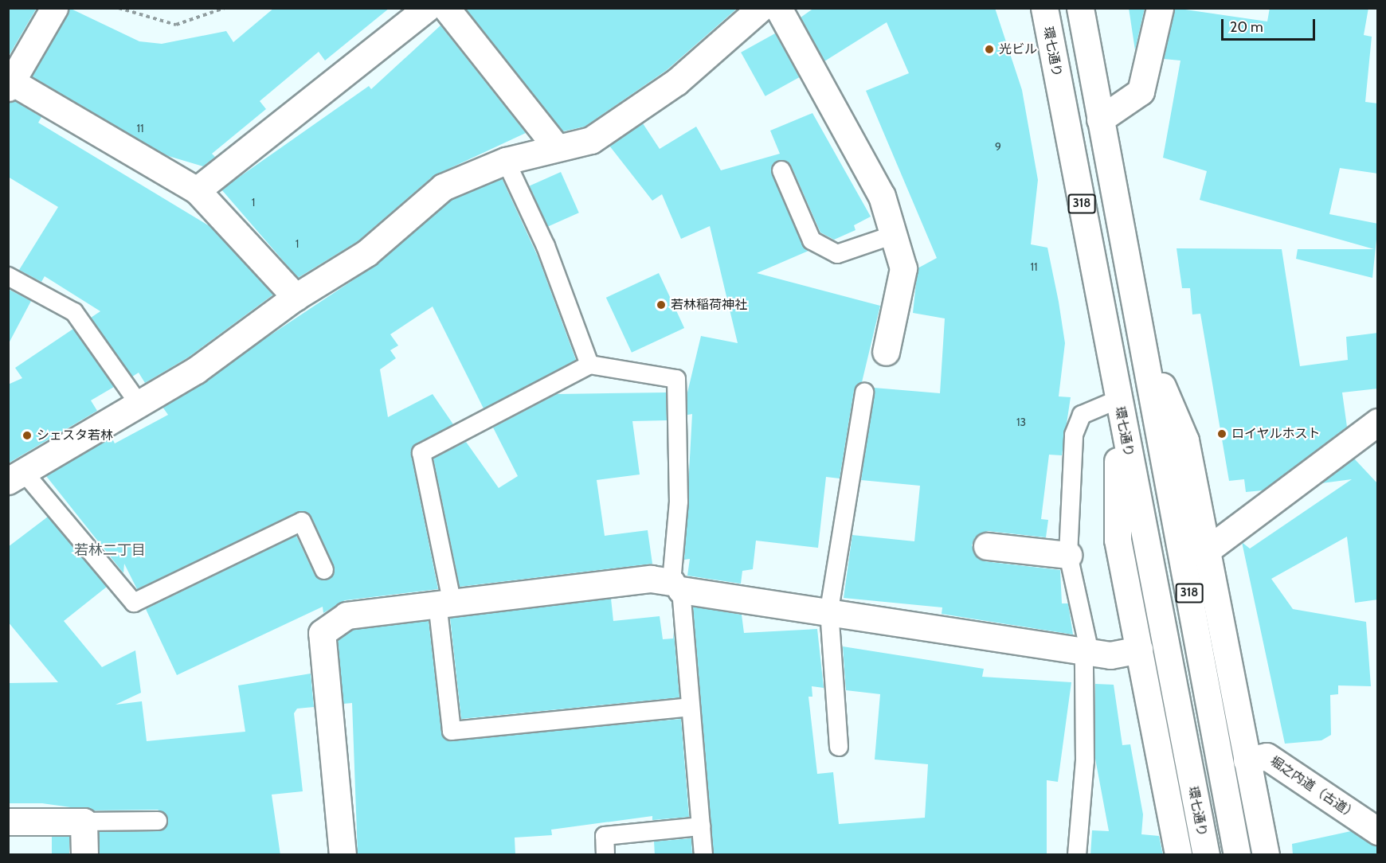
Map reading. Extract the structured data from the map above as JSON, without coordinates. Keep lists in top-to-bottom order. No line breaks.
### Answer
{"streets":{"street":["環七通り","318","堀之内道（古道）"]},"districts":["若林二丁目"],"places":["光ビル","若林稲荷神社","ロイヤルホスト","シェスタ若林"],"house_numbers":["11","9","1","1","11","13"],"scale_bar":"20 m"}
